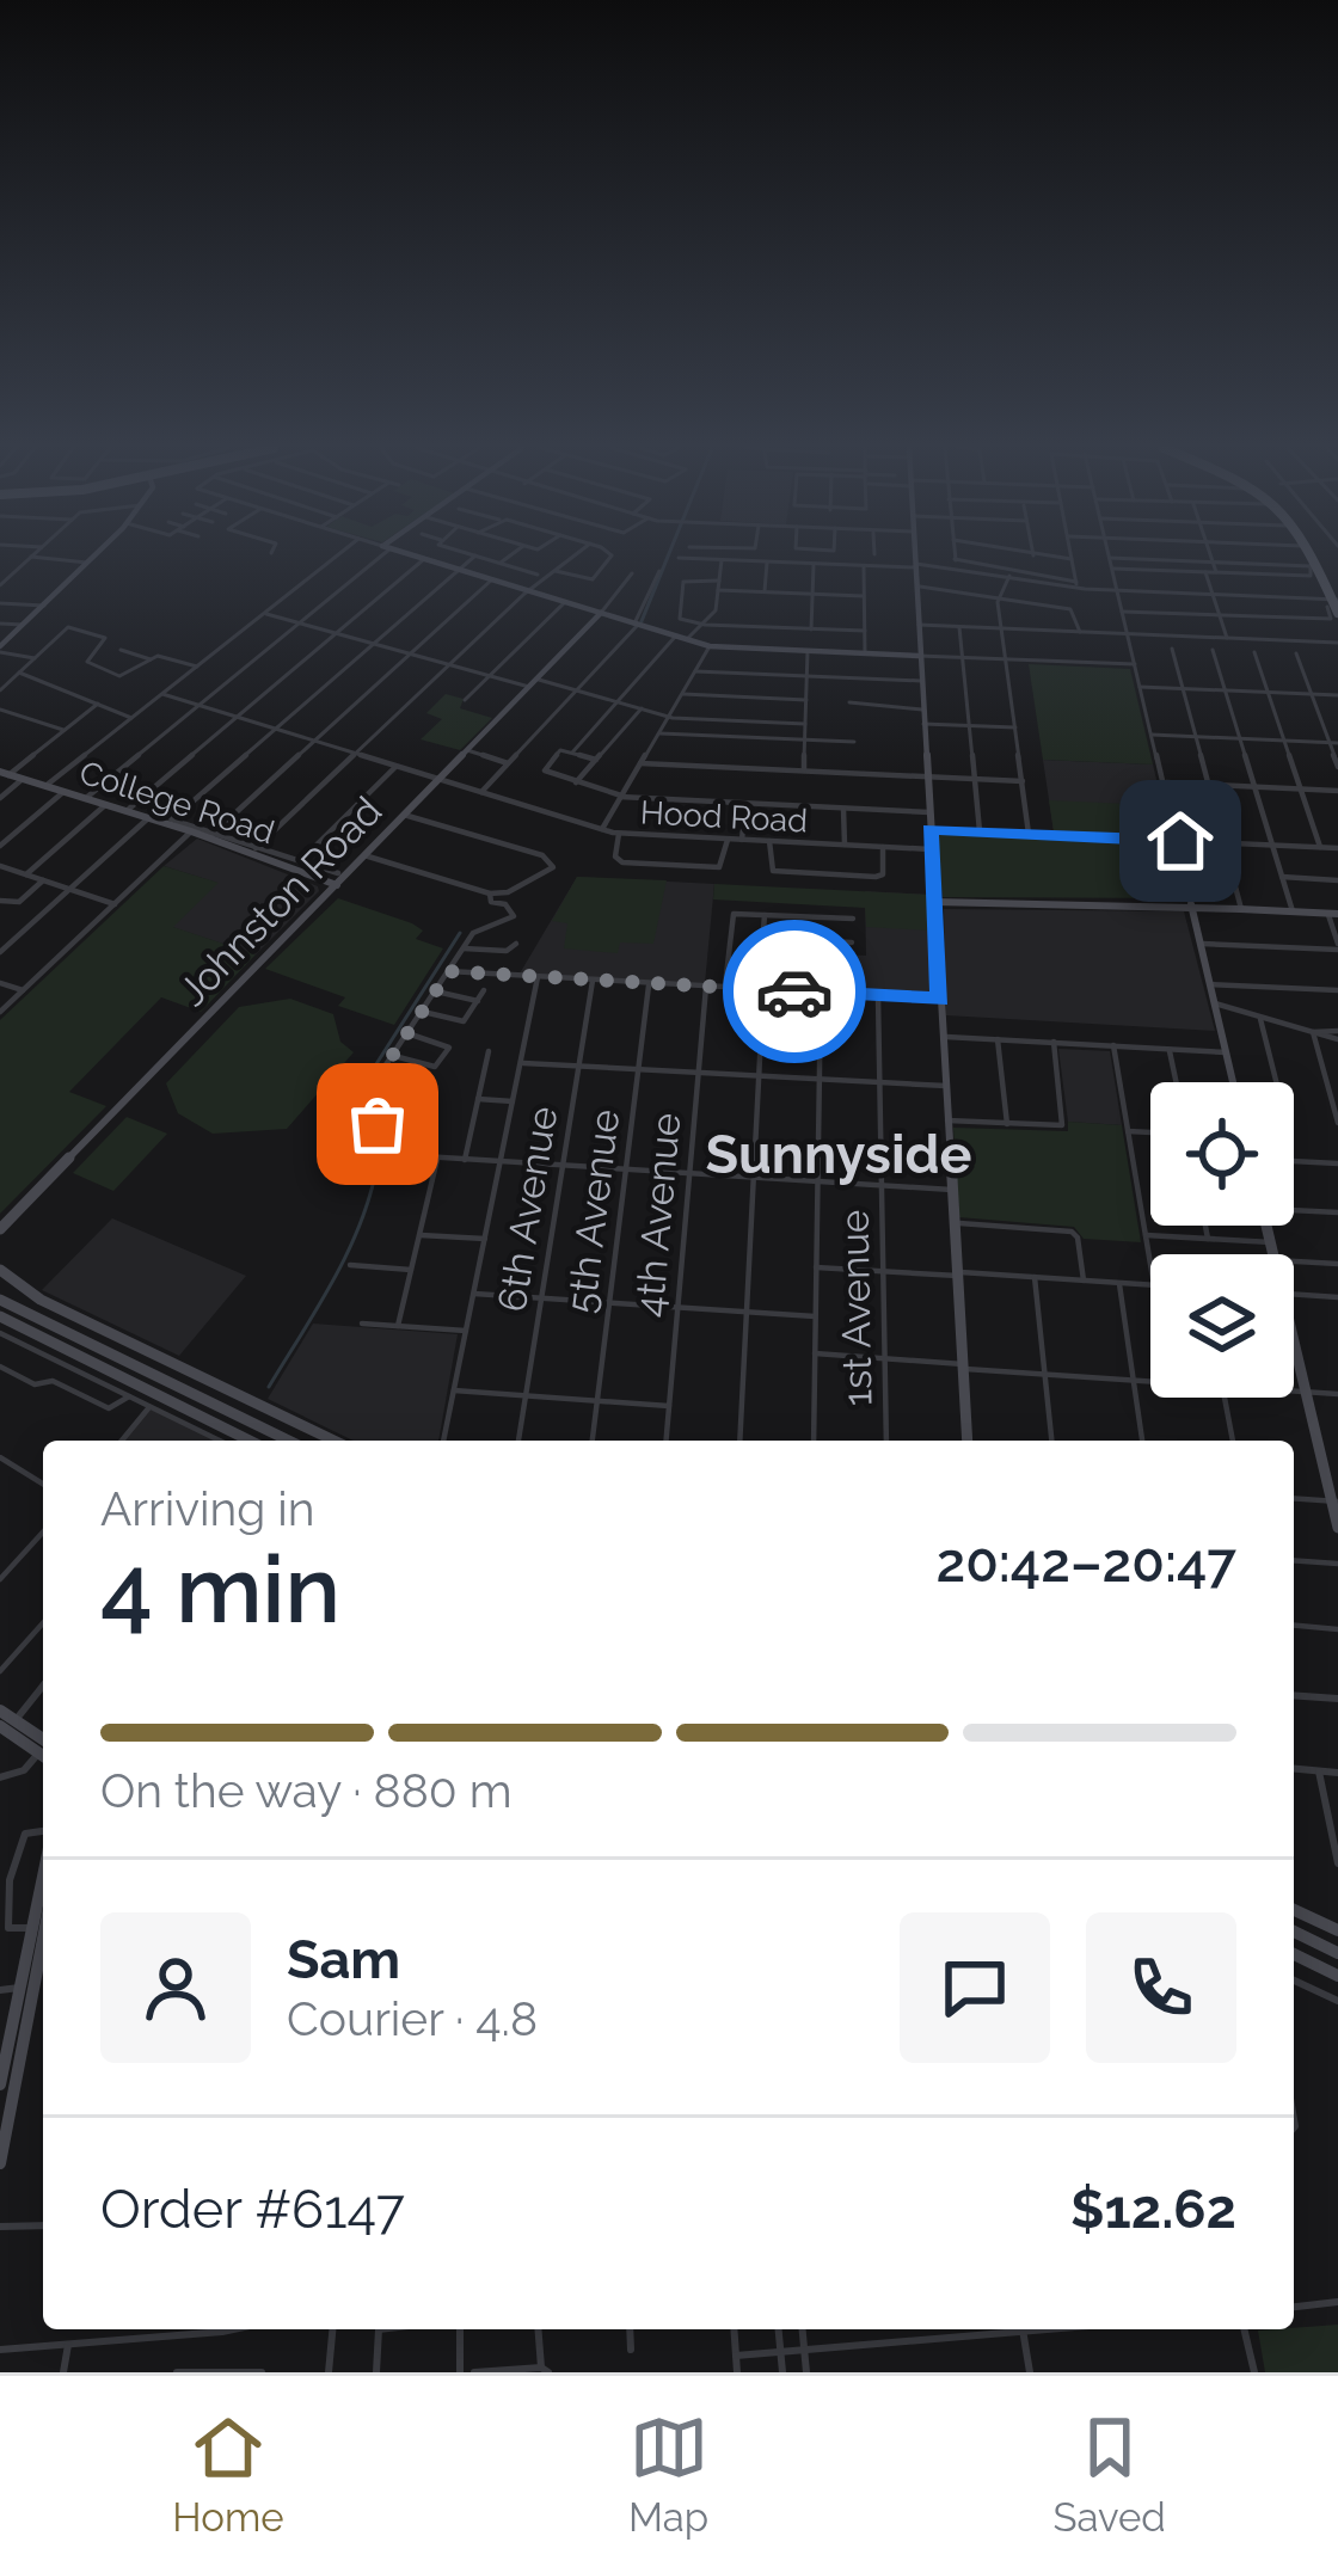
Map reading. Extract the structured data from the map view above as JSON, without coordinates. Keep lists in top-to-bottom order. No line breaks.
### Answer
{"streets":{"street":["College Road","Hood Road","Johnston Road","6th Avenue","5th Avenue","4th Avenue","1st Avenue"]},"crossings":[["College Road","Johnston Road"],["Hood Road","Johnston Road"]],"districts":["Sunnyside"],"page":{"heading":["4 min","Arriving in","20:42–20:47"],"panel":["Sam","Courier · 4.8","Order #6147","$12.62"],"bar":"On the way · 880 m","tabs":["Home","Map","Saved"]}}
